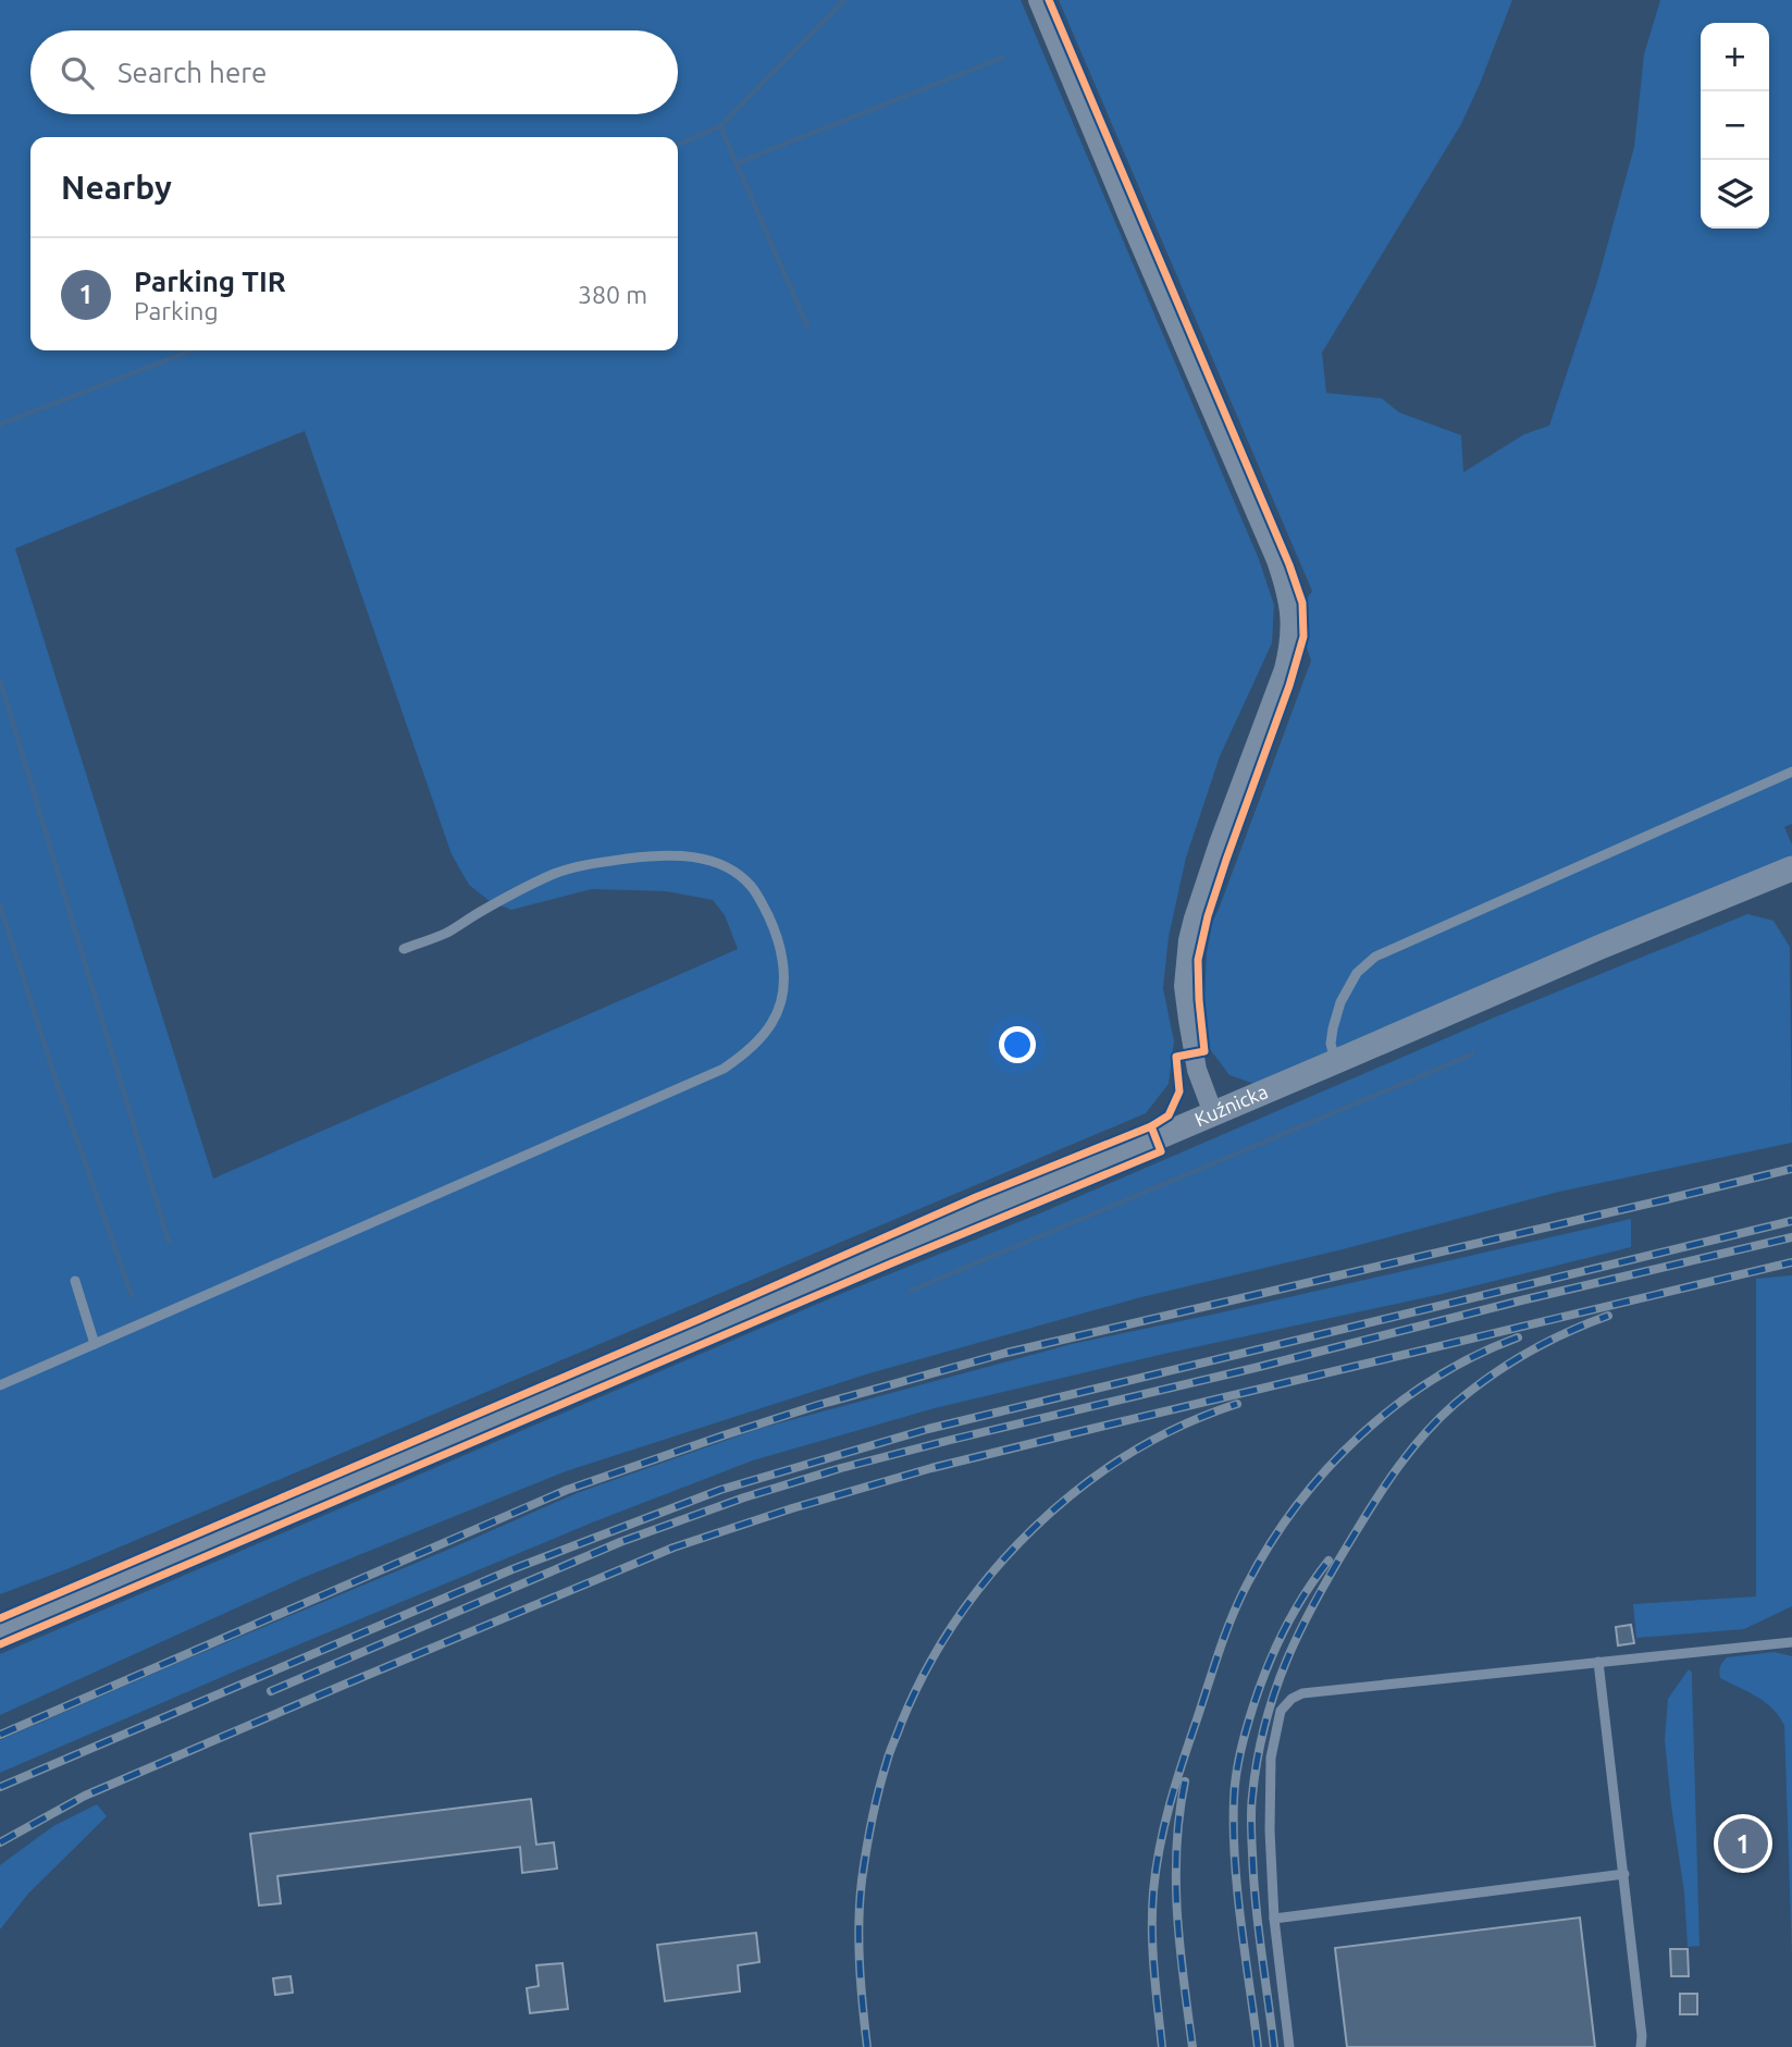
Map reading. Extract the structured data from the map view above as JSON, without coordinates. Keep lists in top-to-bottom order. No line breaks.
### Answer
{"streets":{"street":["Kuźnicka"]},"page":{"map_buttons":["+","−"],"search":"Search here","heading":"Nearby","list":[{"mark":"1","name":"Parking TIR","note":"Parking","value":"380 m"}],"pins":"1"}}
